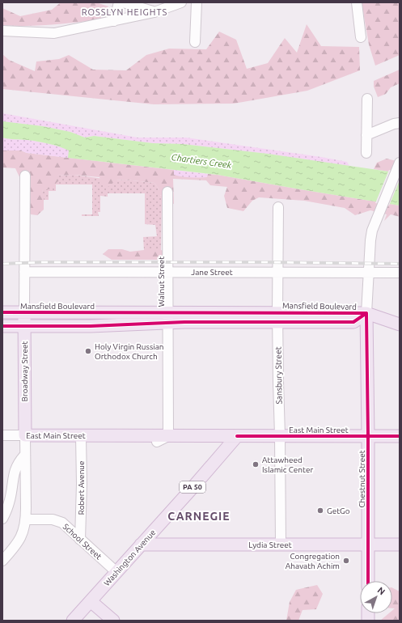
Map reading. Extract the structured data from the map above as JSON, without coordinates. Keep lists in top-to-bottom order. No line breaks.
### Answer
{"streets":{"main road":["Mansfield Boulevard","Broadway Street","East Main Street","Chestnut Street","PA 50","Lydia Street","Washington Avenue"],"street":["Jane Street","Walnut Street","Sansbury Street","Robert Avenue","School Street"]},"crossings":[["Jane Street","Walnut Street"],["Jane Street","Broadway Street"],["Jane Street","Sansbury Street"],["Jane Street","Chestnut Street"],["Walnut Street","Mansfield Boulevard"],["Walnut Street","East Main Street"],["Mansfield Boulevard","Broadway Street"],["Mansfield Boulevard","Sansbury Street"],["Mansfield Boulevard","Chestnut Street"],["Broadway Street","East Main Street"],["Broadway Street","School Street"],["Sansbury Street","East Main Street"],["Sansbury Street","Lydia Street"],["East Main Street","Chestnut Street"],["East Main Street","Robert Avenue"],["East Main Street","Washington Avenue"],["Chestnut Street","Lydia Street"],["Robert Avenue","School Street"],["School Street","Washington Avenue"],["Lydia Street","Washington Avenue"]],"districts":["ROSSLYN HEIGHTS","CARNEGIE"],"water":["Chartiers Creek"],"places":["Holy Virgin Russian Orthodox Church","Attawheed Islamic Center","GetGo","Congregation Ahavath Achim"],"north":"top right"}
